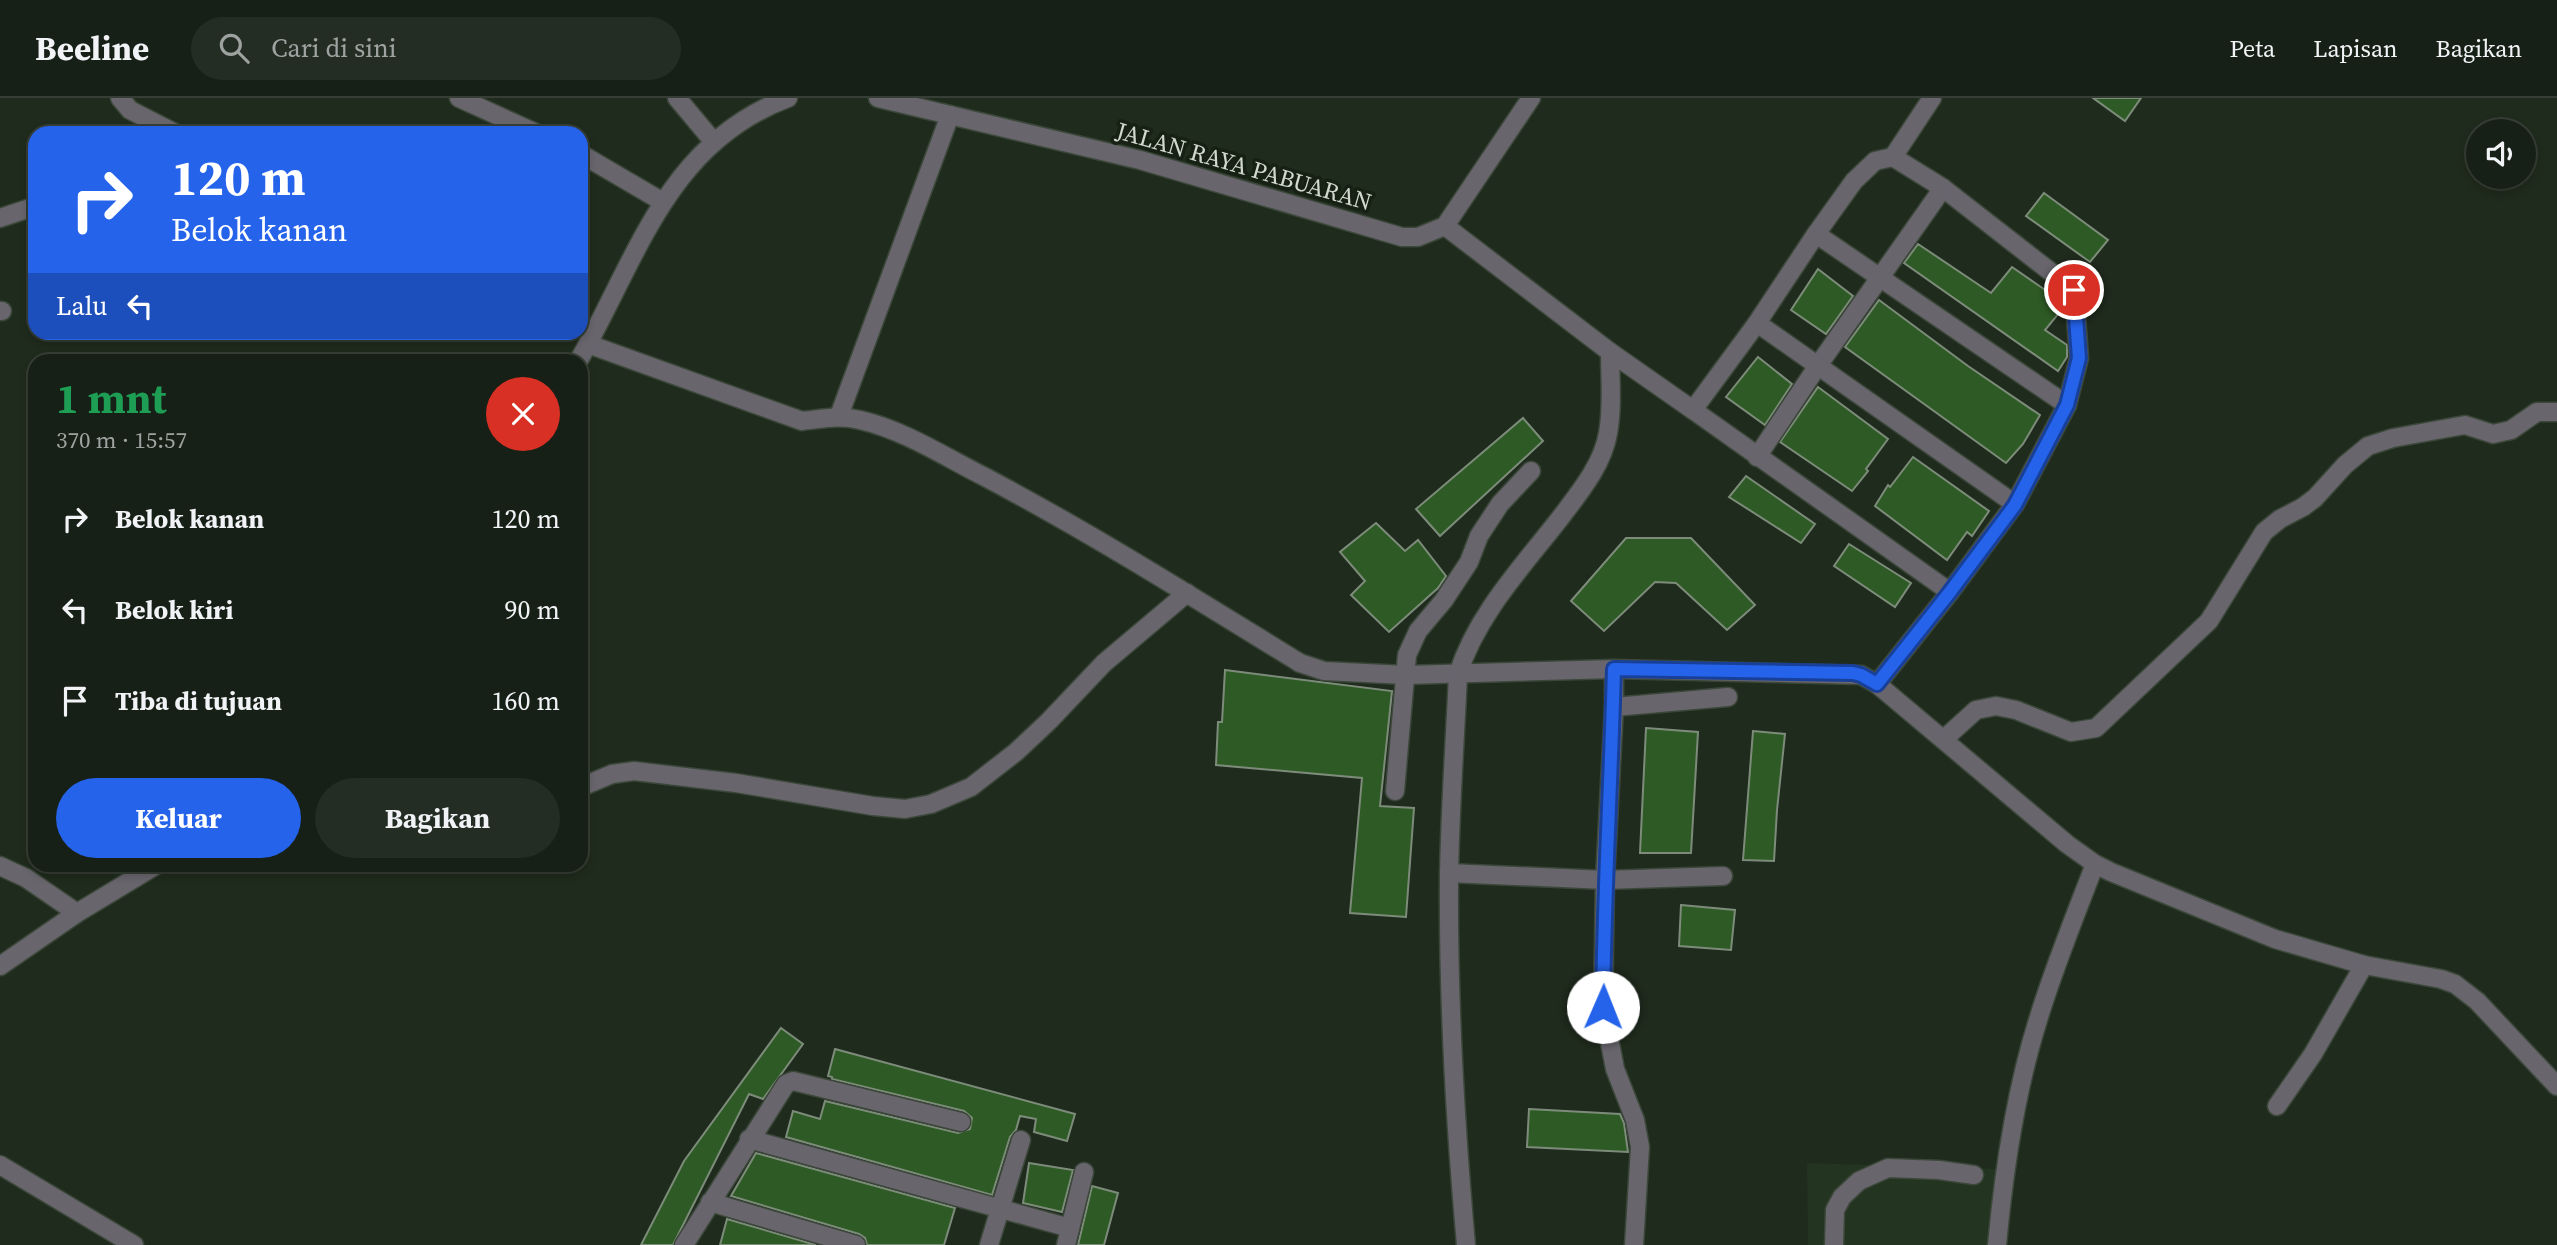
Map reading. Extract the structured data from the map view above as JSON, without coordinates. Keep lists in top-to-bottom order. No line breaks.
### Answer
{"streets":{"street":["JALAN RAYA PABUARAN"]},"page":{"header":"Beeline","search":"Cari di sini","nav":["Peta","Lapisan","Bagikan"],"turn":["120 m","Belok kanan"],"then":"Lalu","heading":["1 mnt","370 m · 15:57"],"list":[{"name":"Belok kanan","value":"120 m"},{"name":"Belok kiri","value":"90 m"},{"name":"Tiba di tujuan","value":"160 m"}],"buttons":["Keluar","Bagikan"]}}
